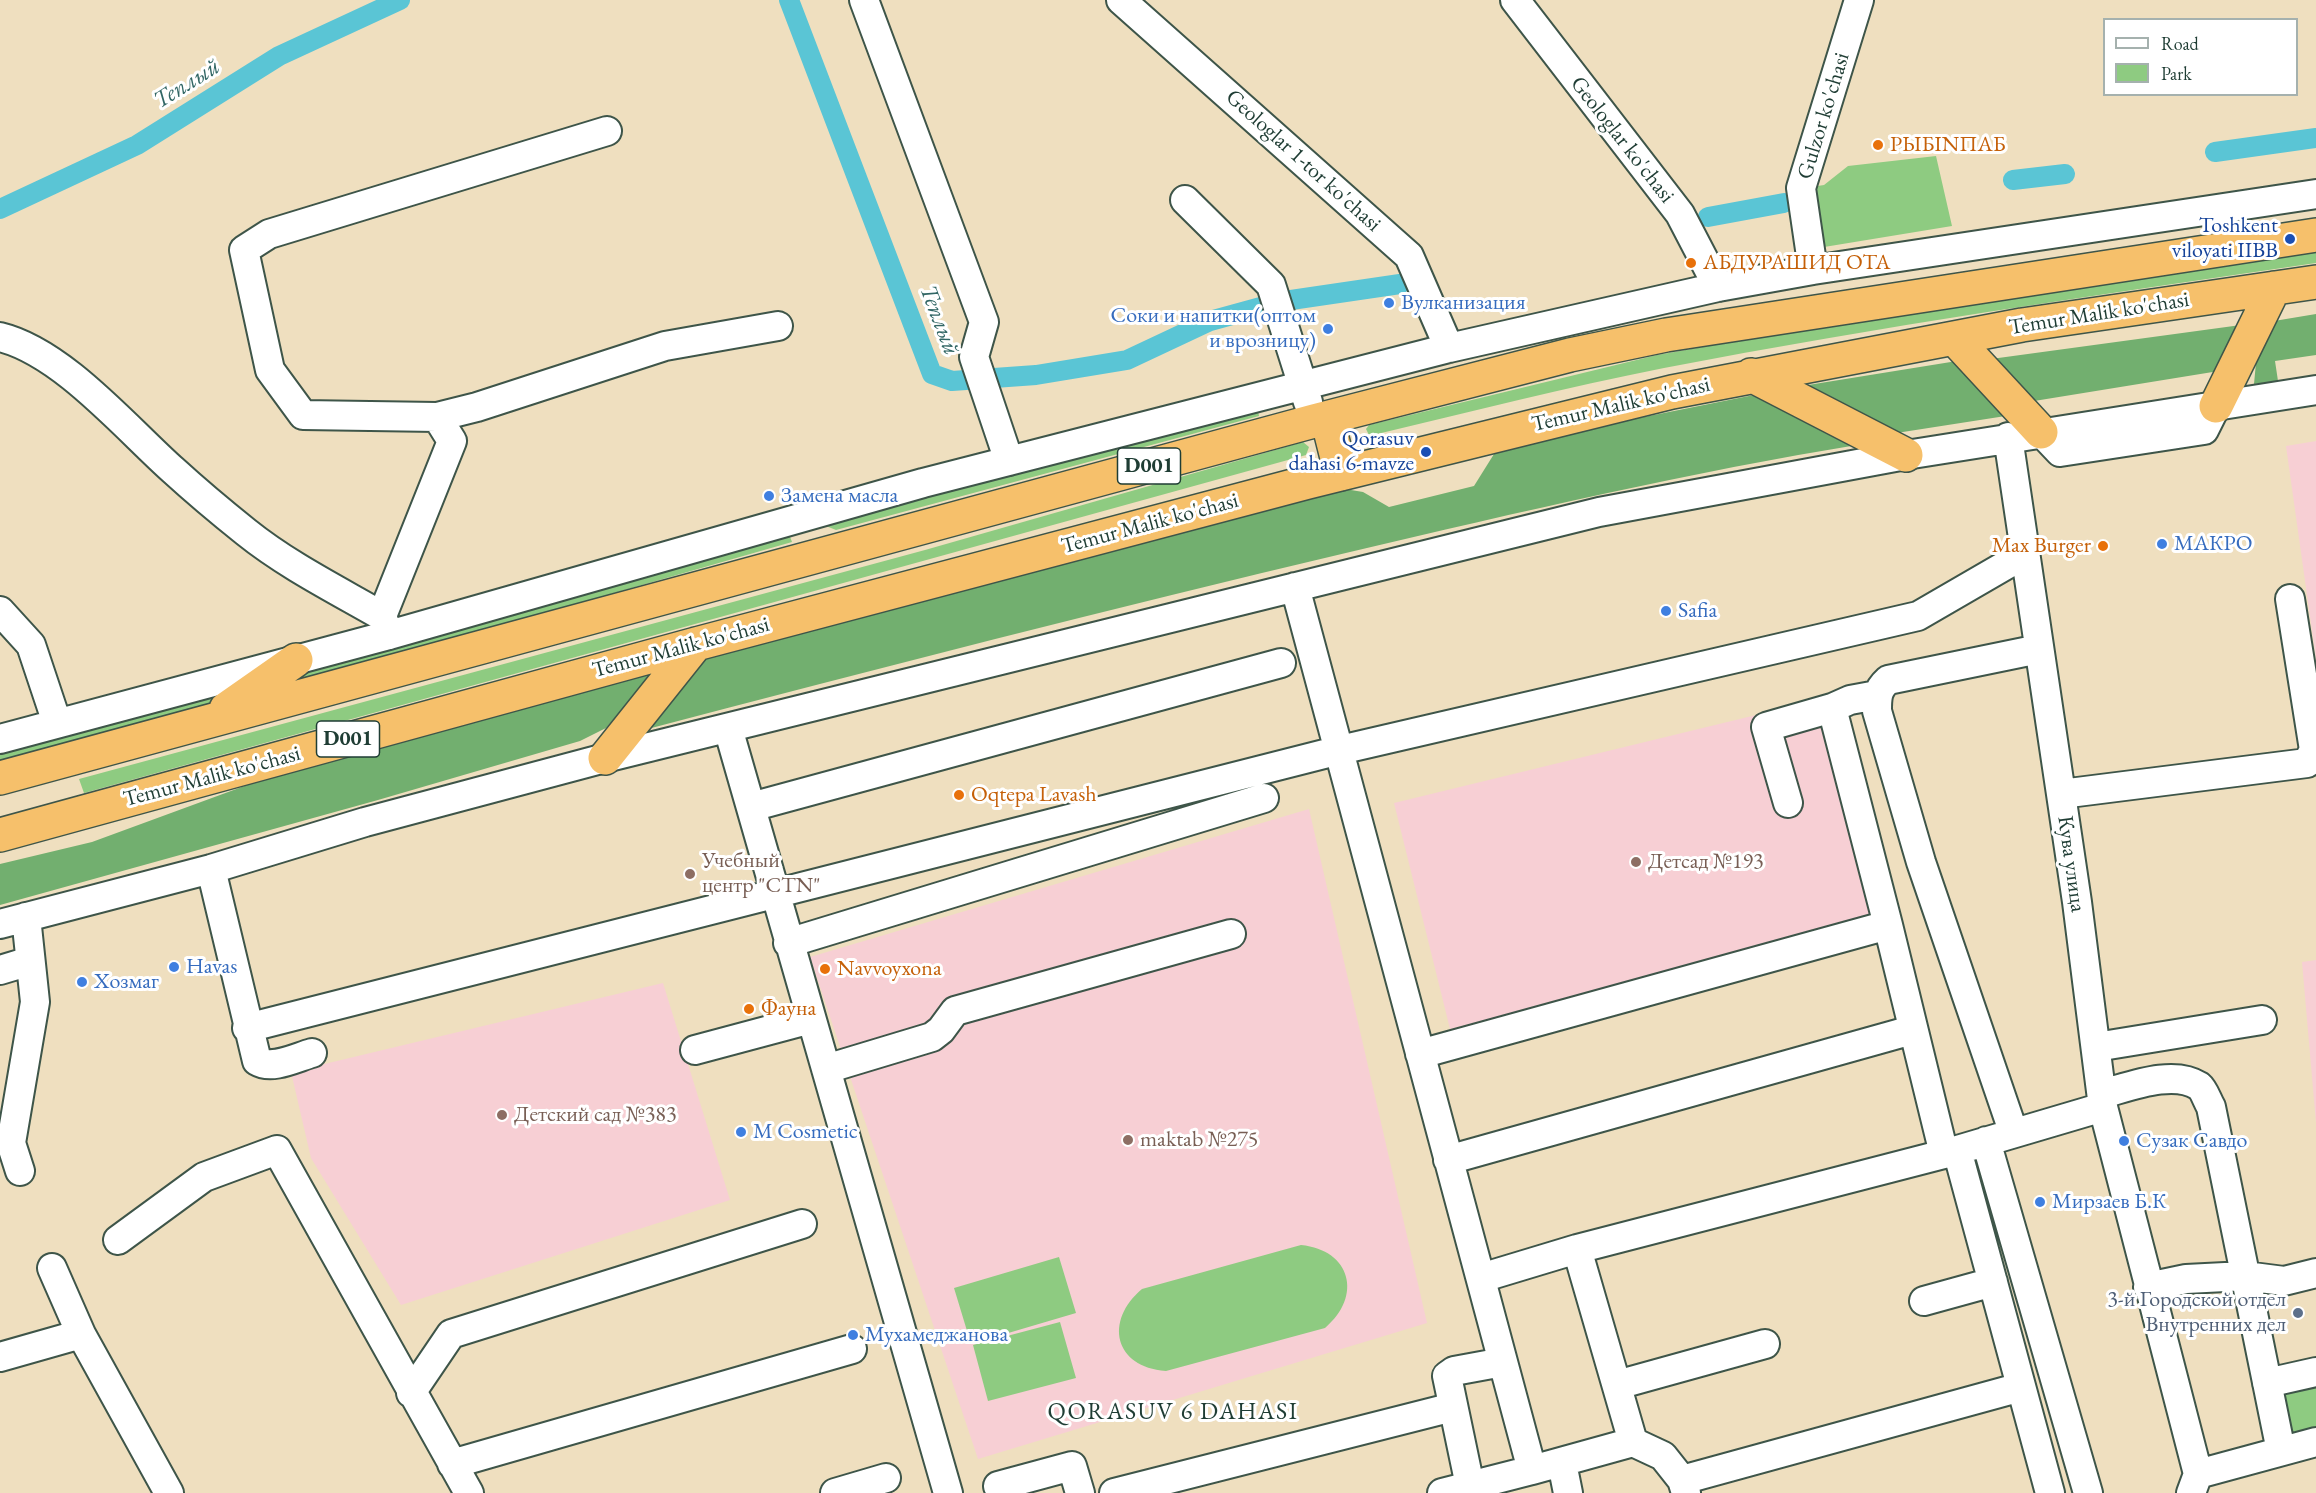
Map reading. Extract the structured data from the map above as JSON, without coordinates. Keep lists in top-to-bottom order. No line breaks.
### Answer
{"streets":{"highway":["Temur Malik ko'chasi","D001"],"street":["Gulzor ko'chasi","Geologlar ko'chasi","Geologlar 1-tor ko'chasi","Кува улица"]},"districts":["QORASUV 6 DAHASI"],"water":["Теплый"],"places":["РЫБINПАБ","Toshkent viloyati IIBB","АБДУРАШИД ОТА","Вулканизация","Соки и напитки(оптом и врозницу)","Qorasuv dahasi 6-mavze","Замена масла","МАКРО","Max Burger","Safia","Oqtepa Lavash","Детсад №193","Учебный центр \"CTN\"","Havas","Navvoyxona","Хозмаг","Фауна","Детский сад №383","M Cosmetic","maktab №275","Сузак Савдо","Мирзаев Б.К","3-й Городской отдел Внутренних дел","Мухамеджанова"],"legend":["Road","Park"]}
